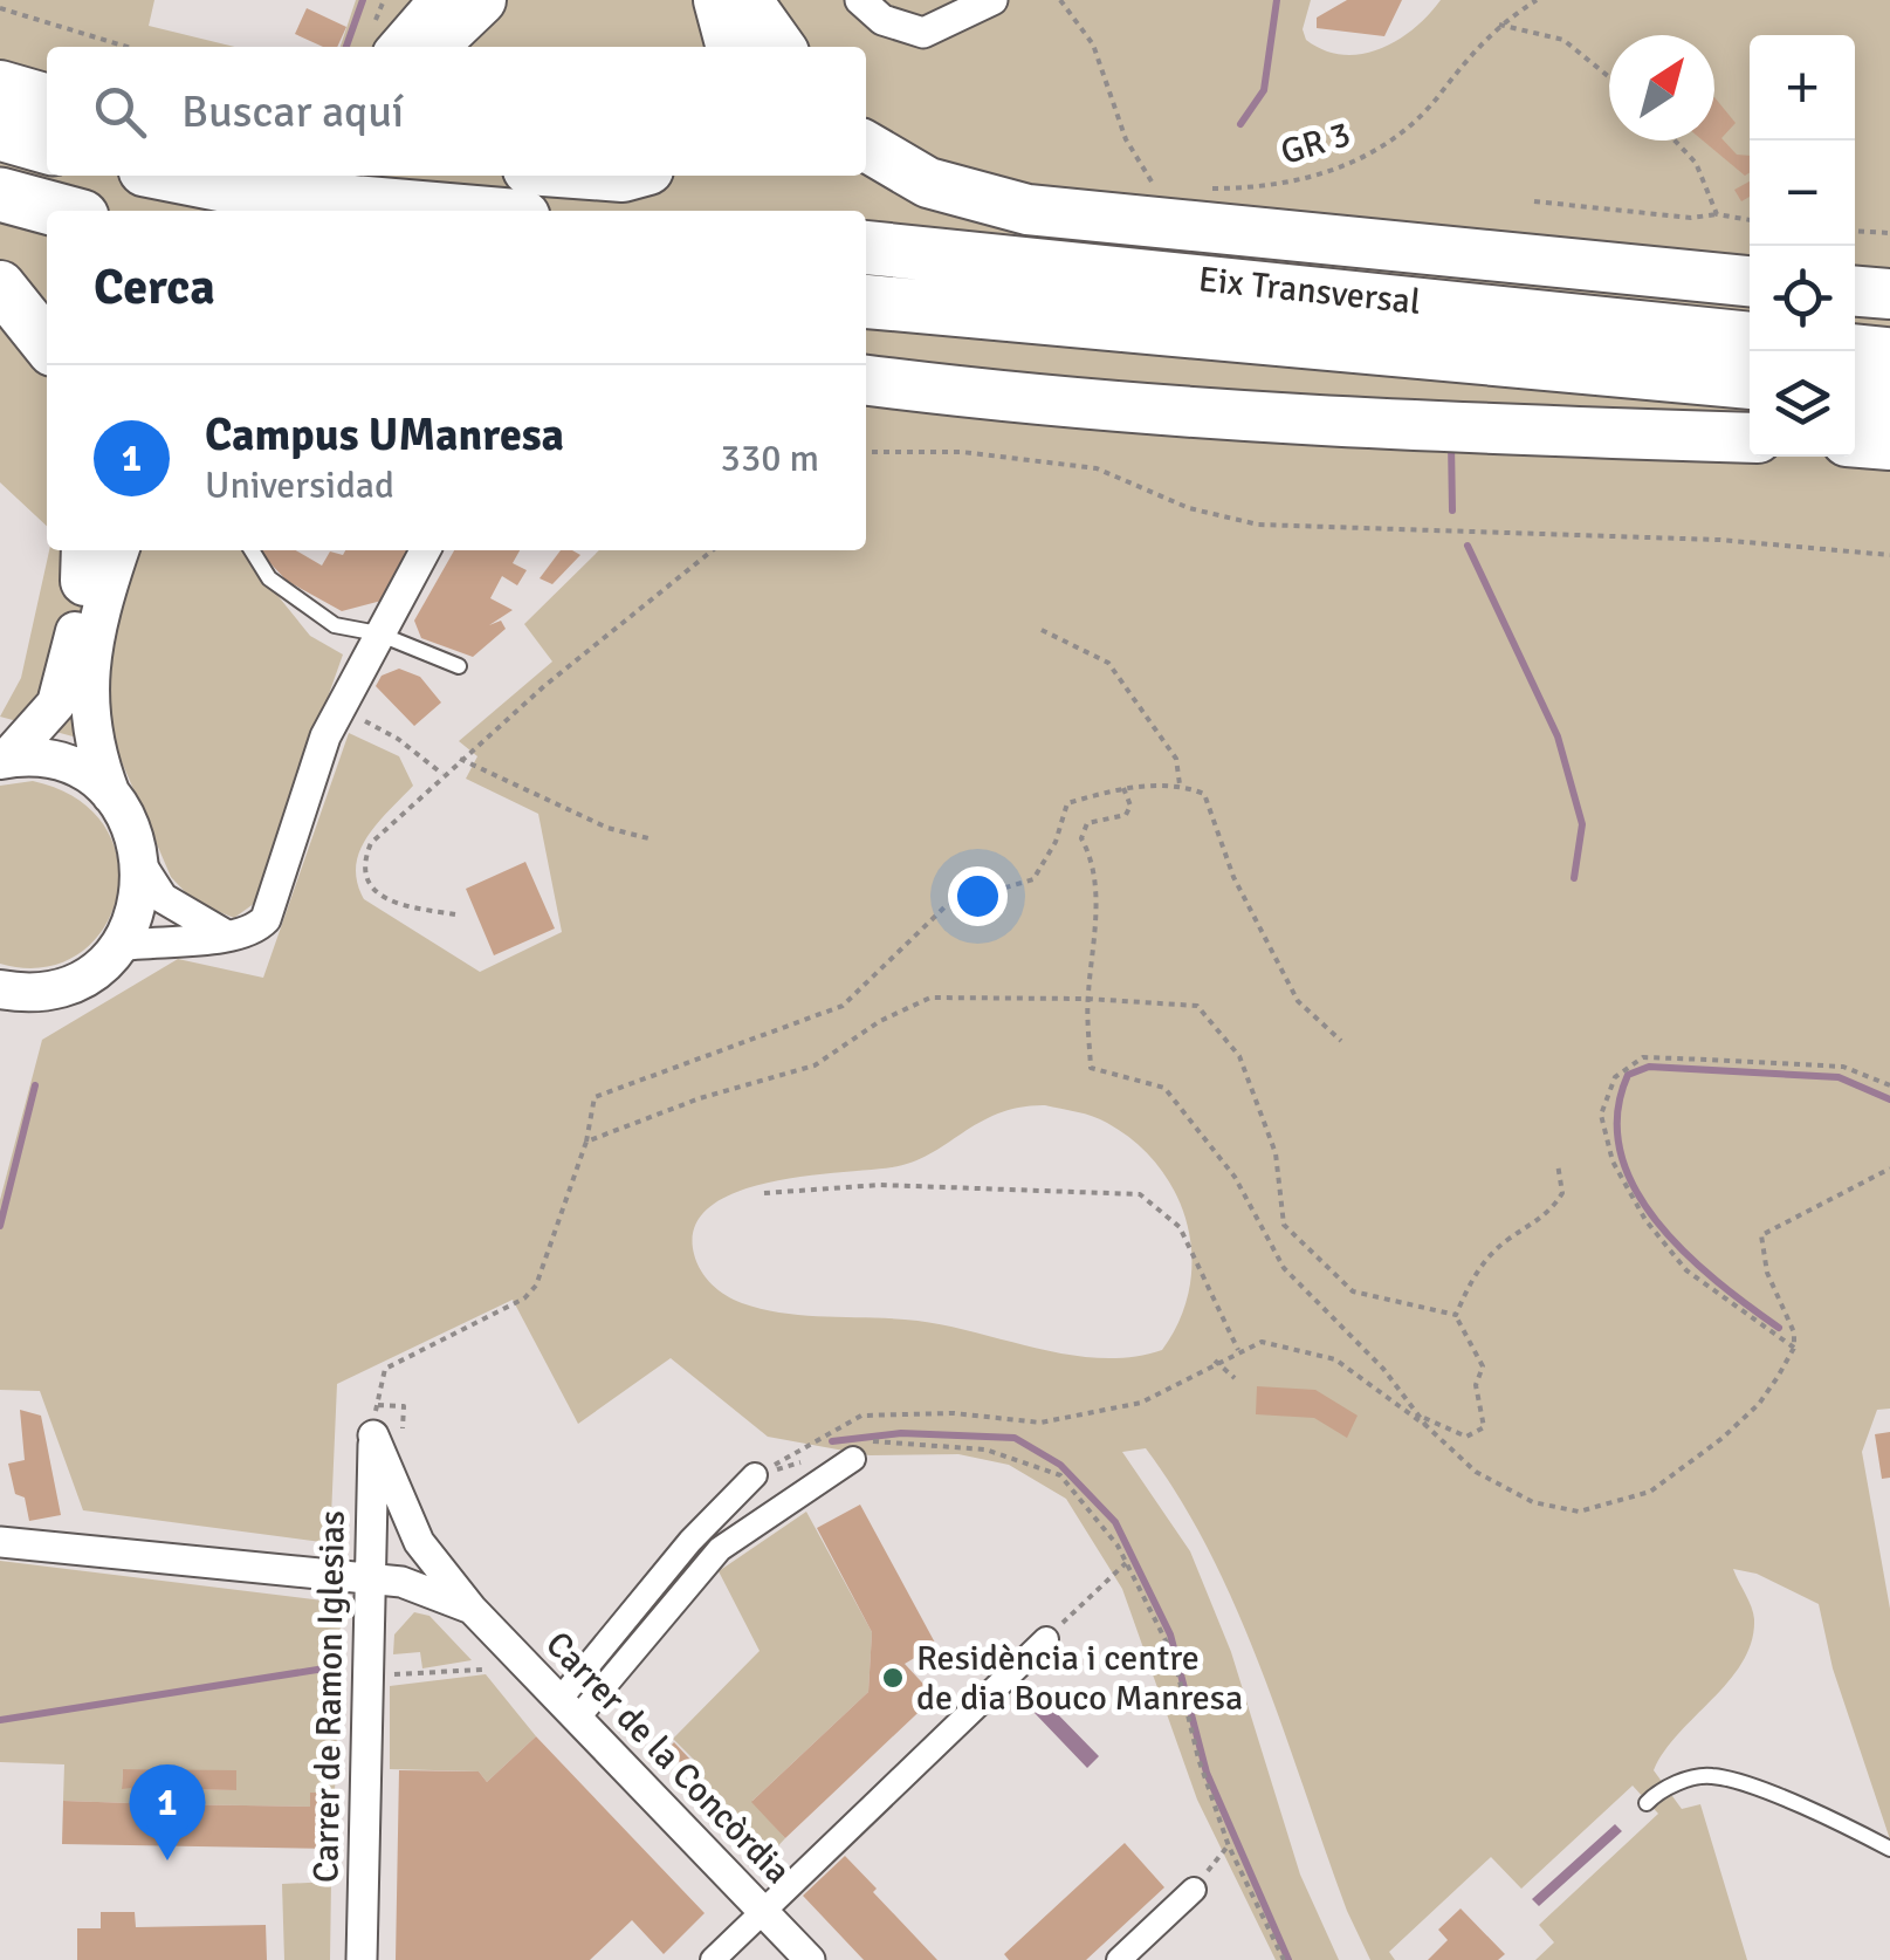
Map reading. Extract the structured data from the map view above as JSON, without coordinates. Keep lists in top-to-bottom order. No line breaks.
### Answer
{"streets":{"highway":["Eix Transversal"],"street":["Carrer de Ramon Iglesias","Carrer de la Concòrdia"],"path":["GR 3"]},"crossings":[["Carrer de Ramon Iglesias","Carrer de la Concòrdia"]],"places":["Residència i centre de dia Bouco Manresa"],"north":"top right","page":{"map_buttons":["+","−"],"search":"Buscar aquí","heading":"Cerca","list":[{"mark":"1","name":"Campus UManresa","note":"Universidad","value":"330 m"}],"pins":"1"}}
